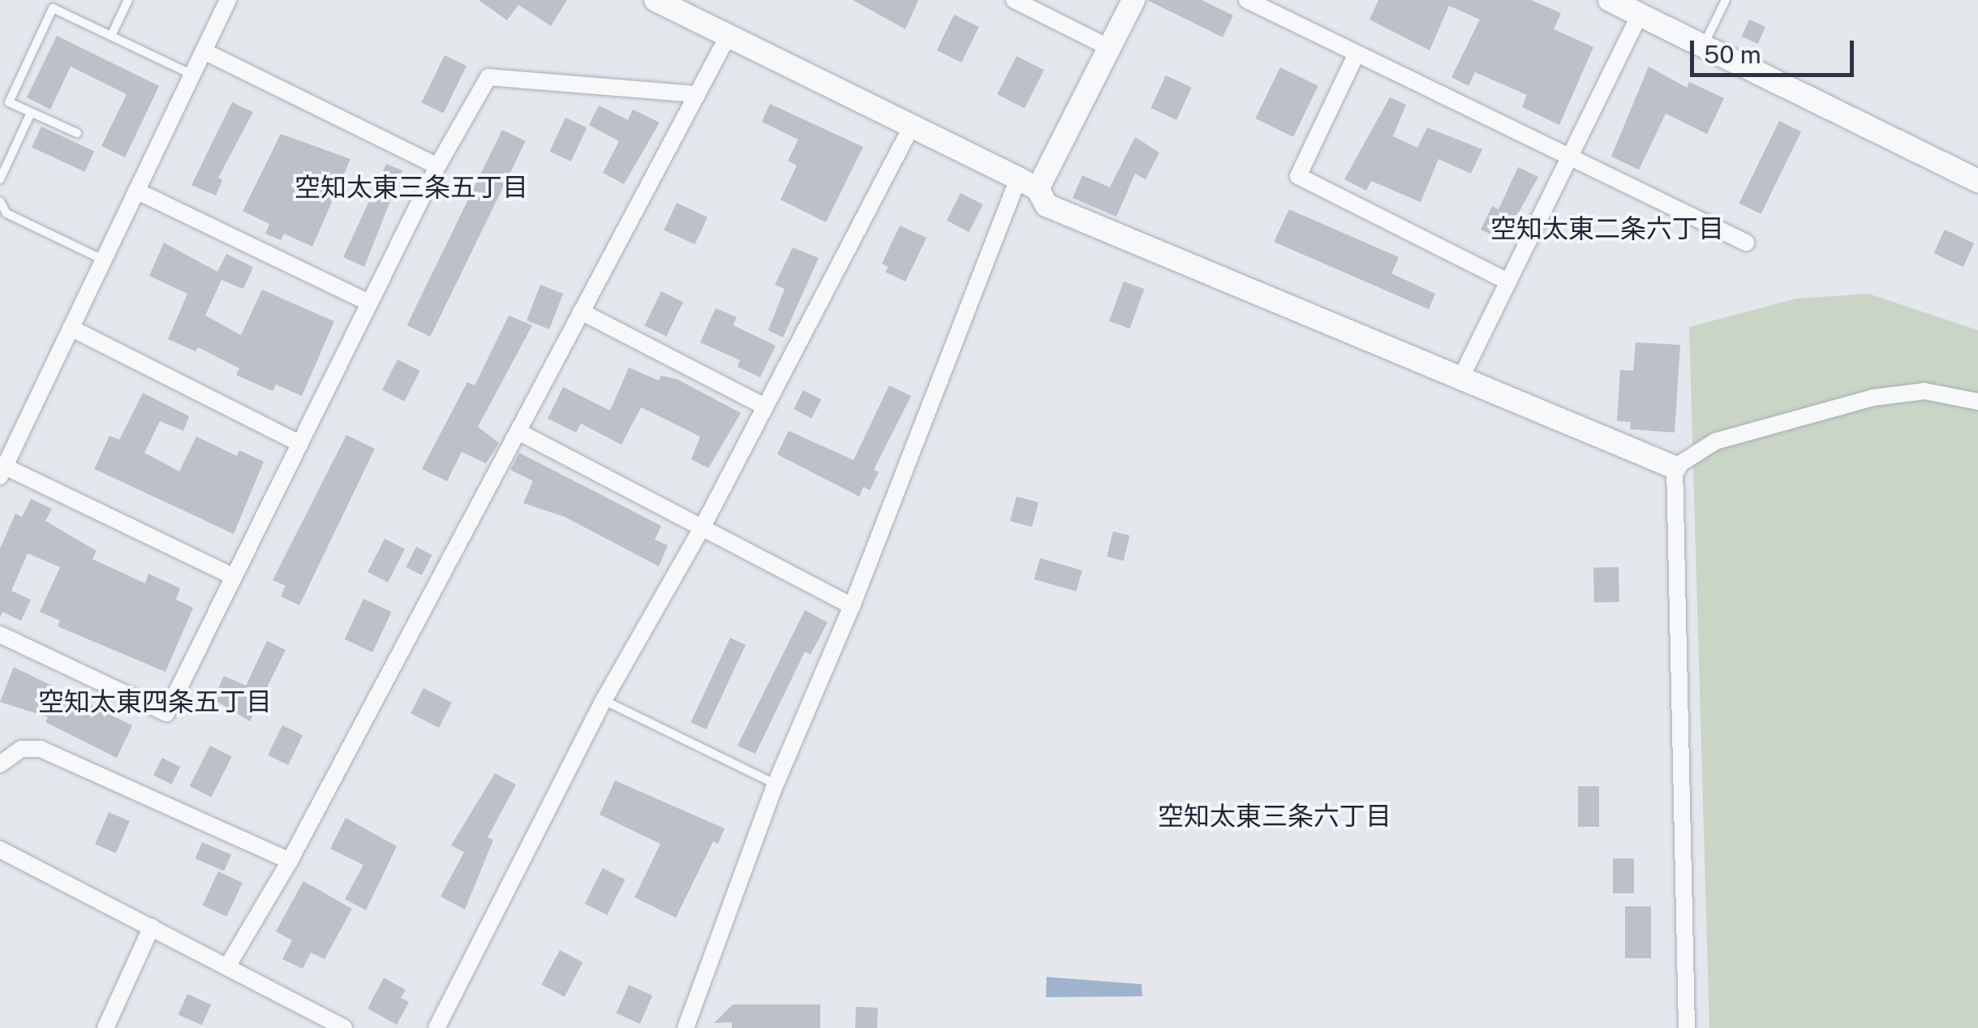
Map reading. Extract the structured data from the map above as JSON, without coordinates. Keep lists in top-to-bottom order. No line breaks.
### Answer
{"districts":["空知太東三条五丁目","空知太東二条六丁目","空知太東四条五丁目","空知太東三条六丁目"],"scale_bar":"50 m"}
